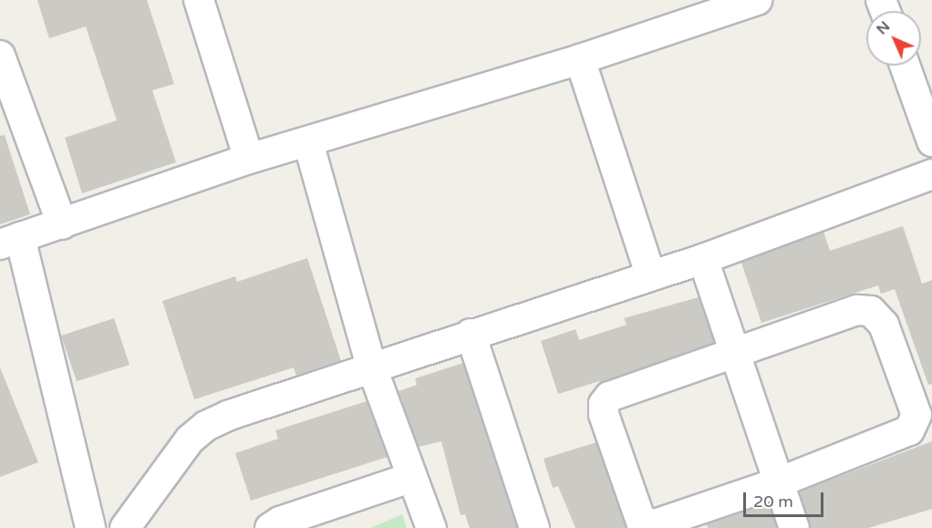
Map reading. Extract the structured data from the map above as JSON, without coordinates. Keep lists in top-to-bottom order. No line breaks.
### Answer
{"scale_bar":"20 m","north":"top left"}
